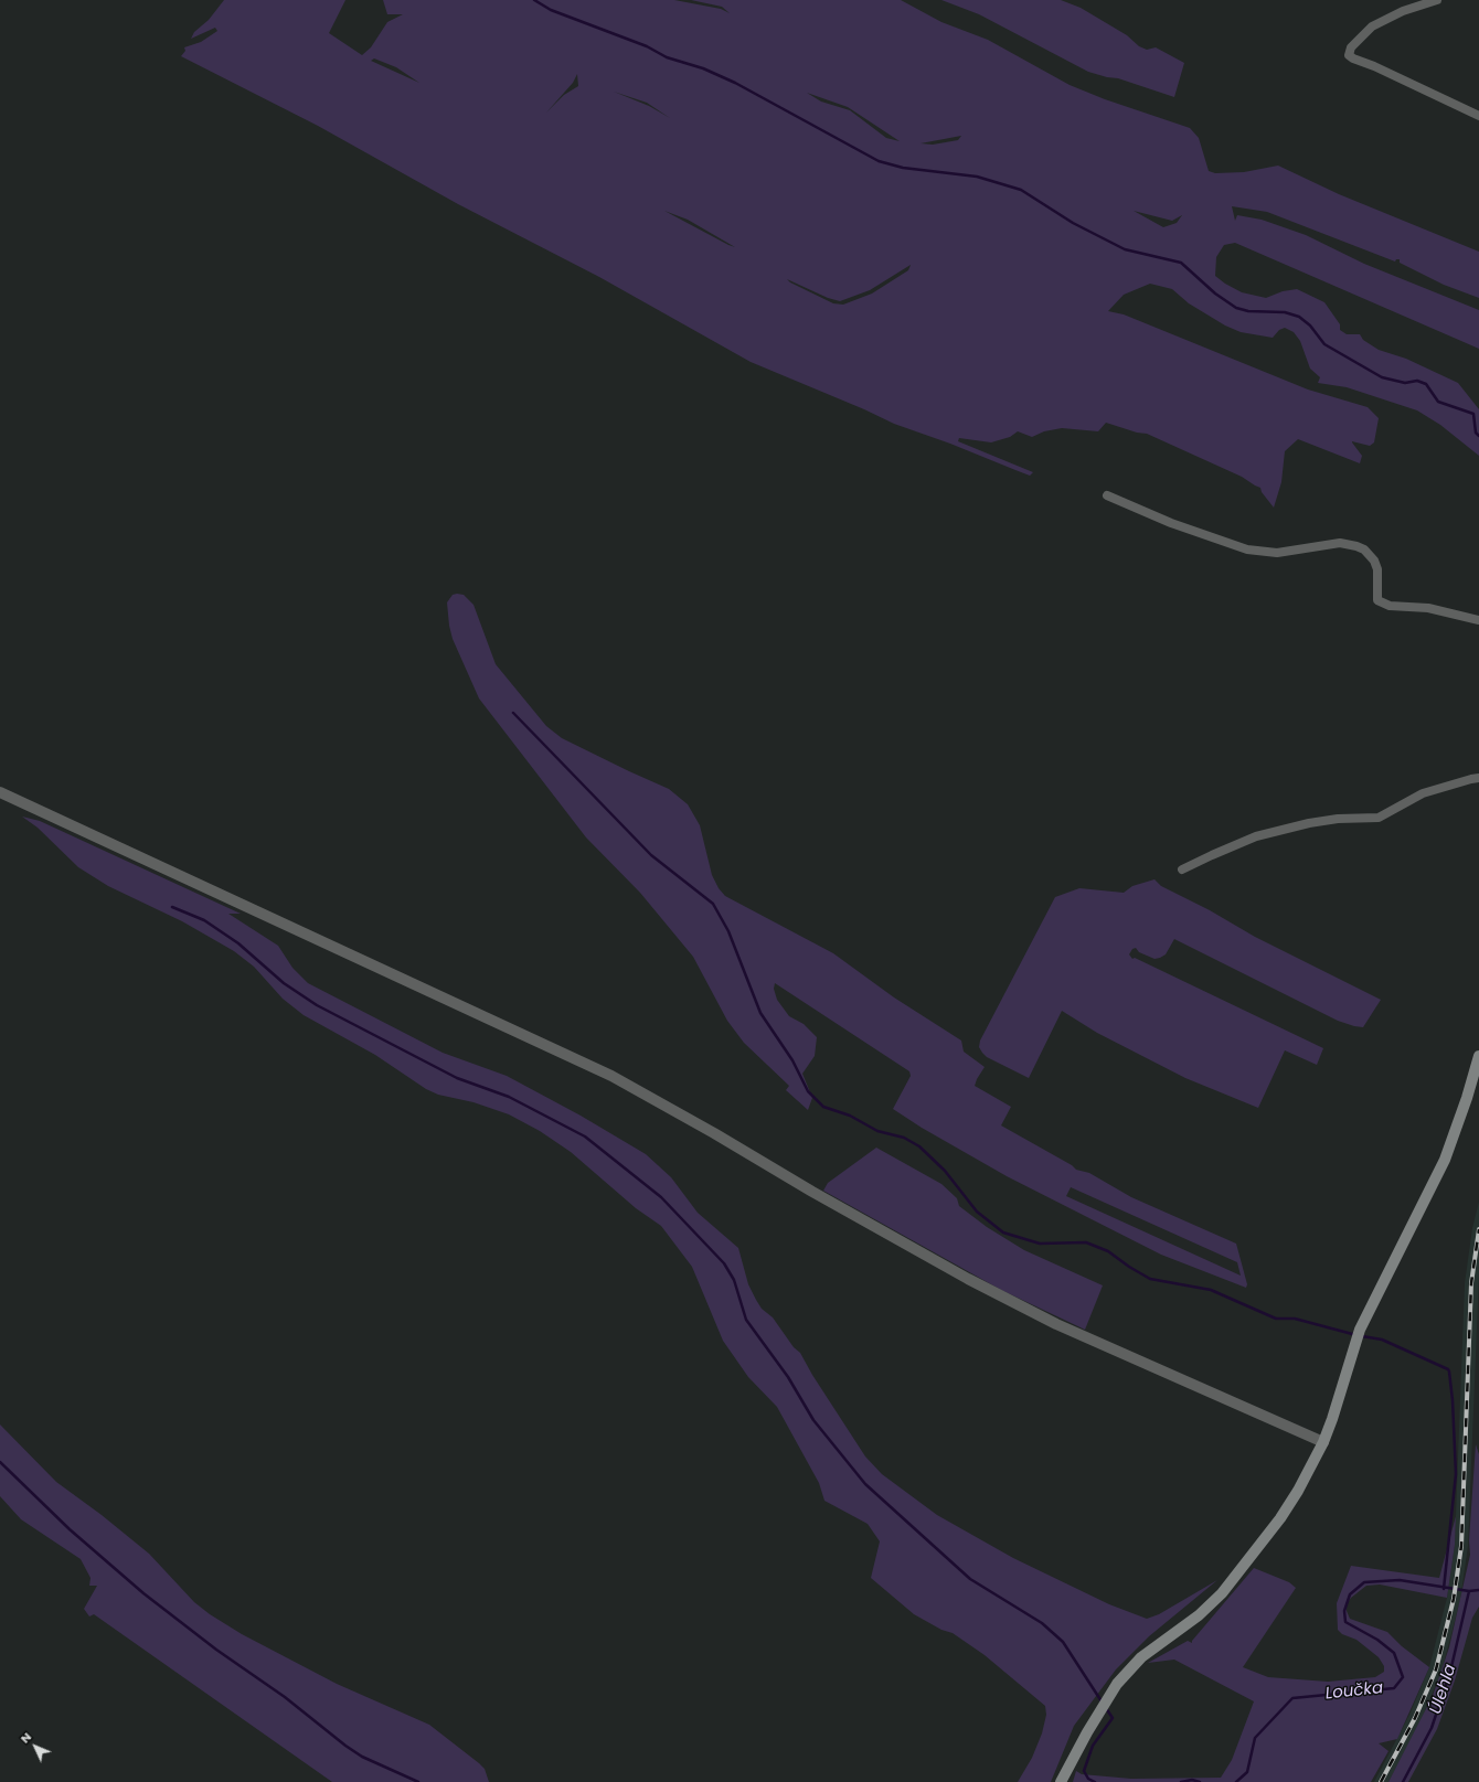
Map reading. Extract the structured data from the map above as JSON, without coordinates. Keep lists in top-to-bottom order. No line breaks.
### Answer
{"water":["Úlehla","Loučka"],"north":"top left"}
